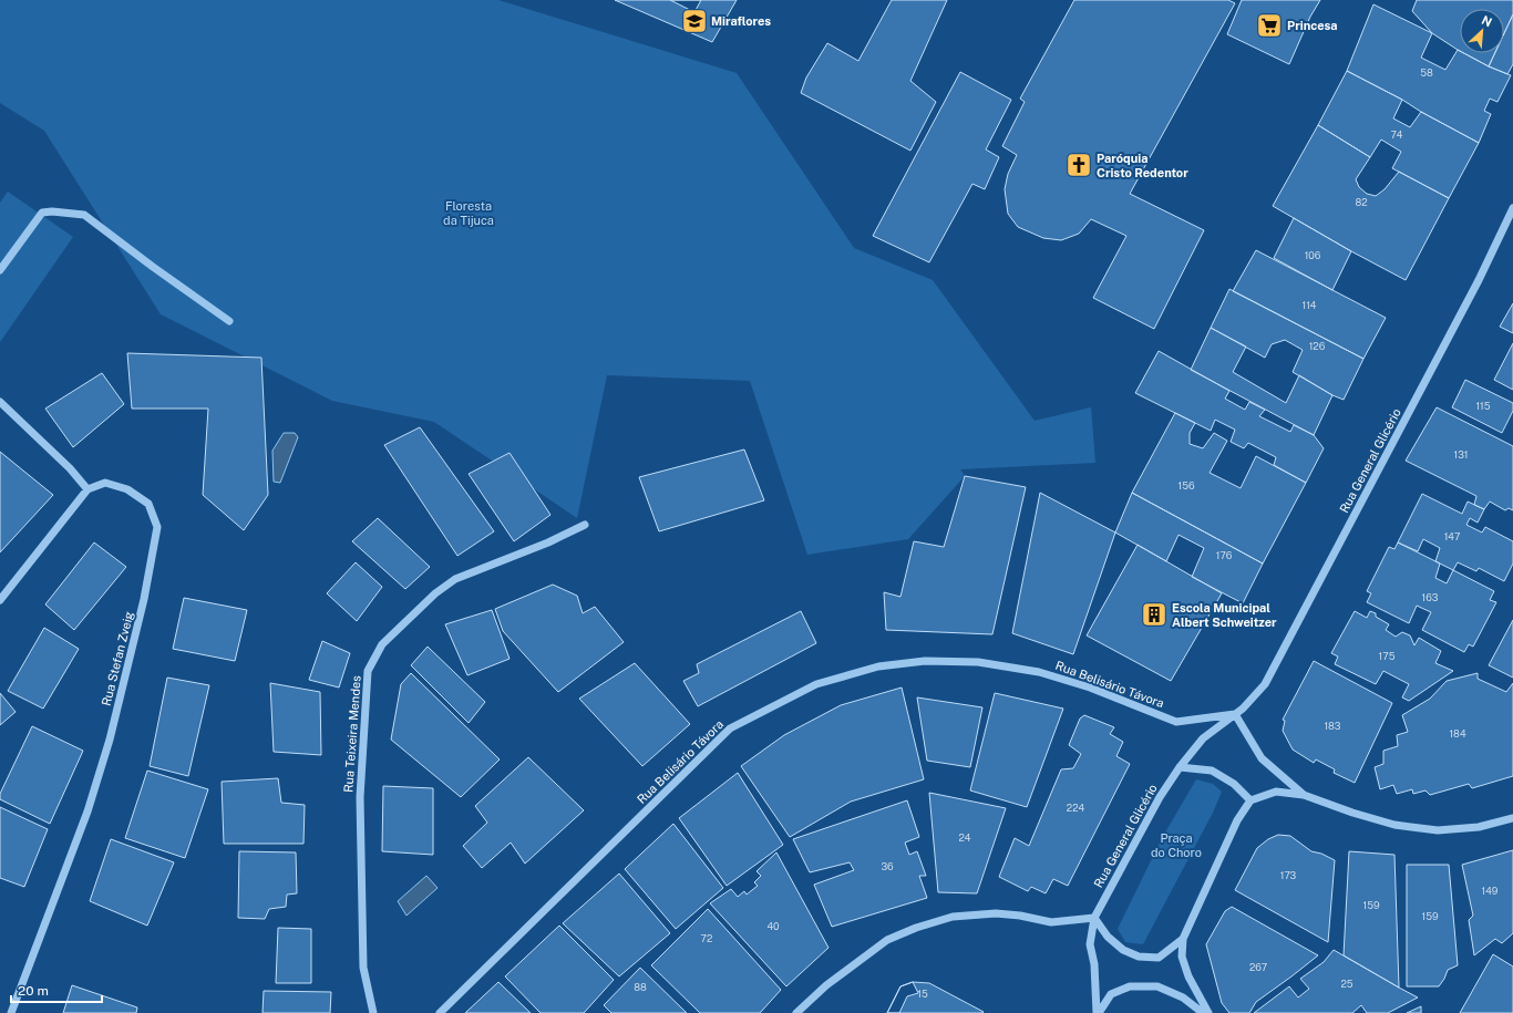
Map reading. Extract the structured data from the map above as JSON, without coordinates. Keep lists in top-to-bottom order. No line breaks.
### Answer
{"streets":{"street":["Rua General Glicério","Rua Stefan Zveig","Rua Belisário Távora","Rua Teixeira Mendes"]},"crossings":[["Rua General Glicério","Rua Belisário Távora"]],"parks":["Floresta da Tijuca","Praça do Choro"],"places":{"school or university":["Miraflores"],"supermarket":["Princesa"],"church":["Paróquia Cristo Redentor"],"building":["Escola Municipal Albert Schweitzer"]},"house_numbers":["58","74","82","106","114","126","115","131","156","147","176","163","175","183","184","224","24","36","173","149","159","159","40","72","267","25","88","15"],"scale_bar":"20 m","north":"top right"}
